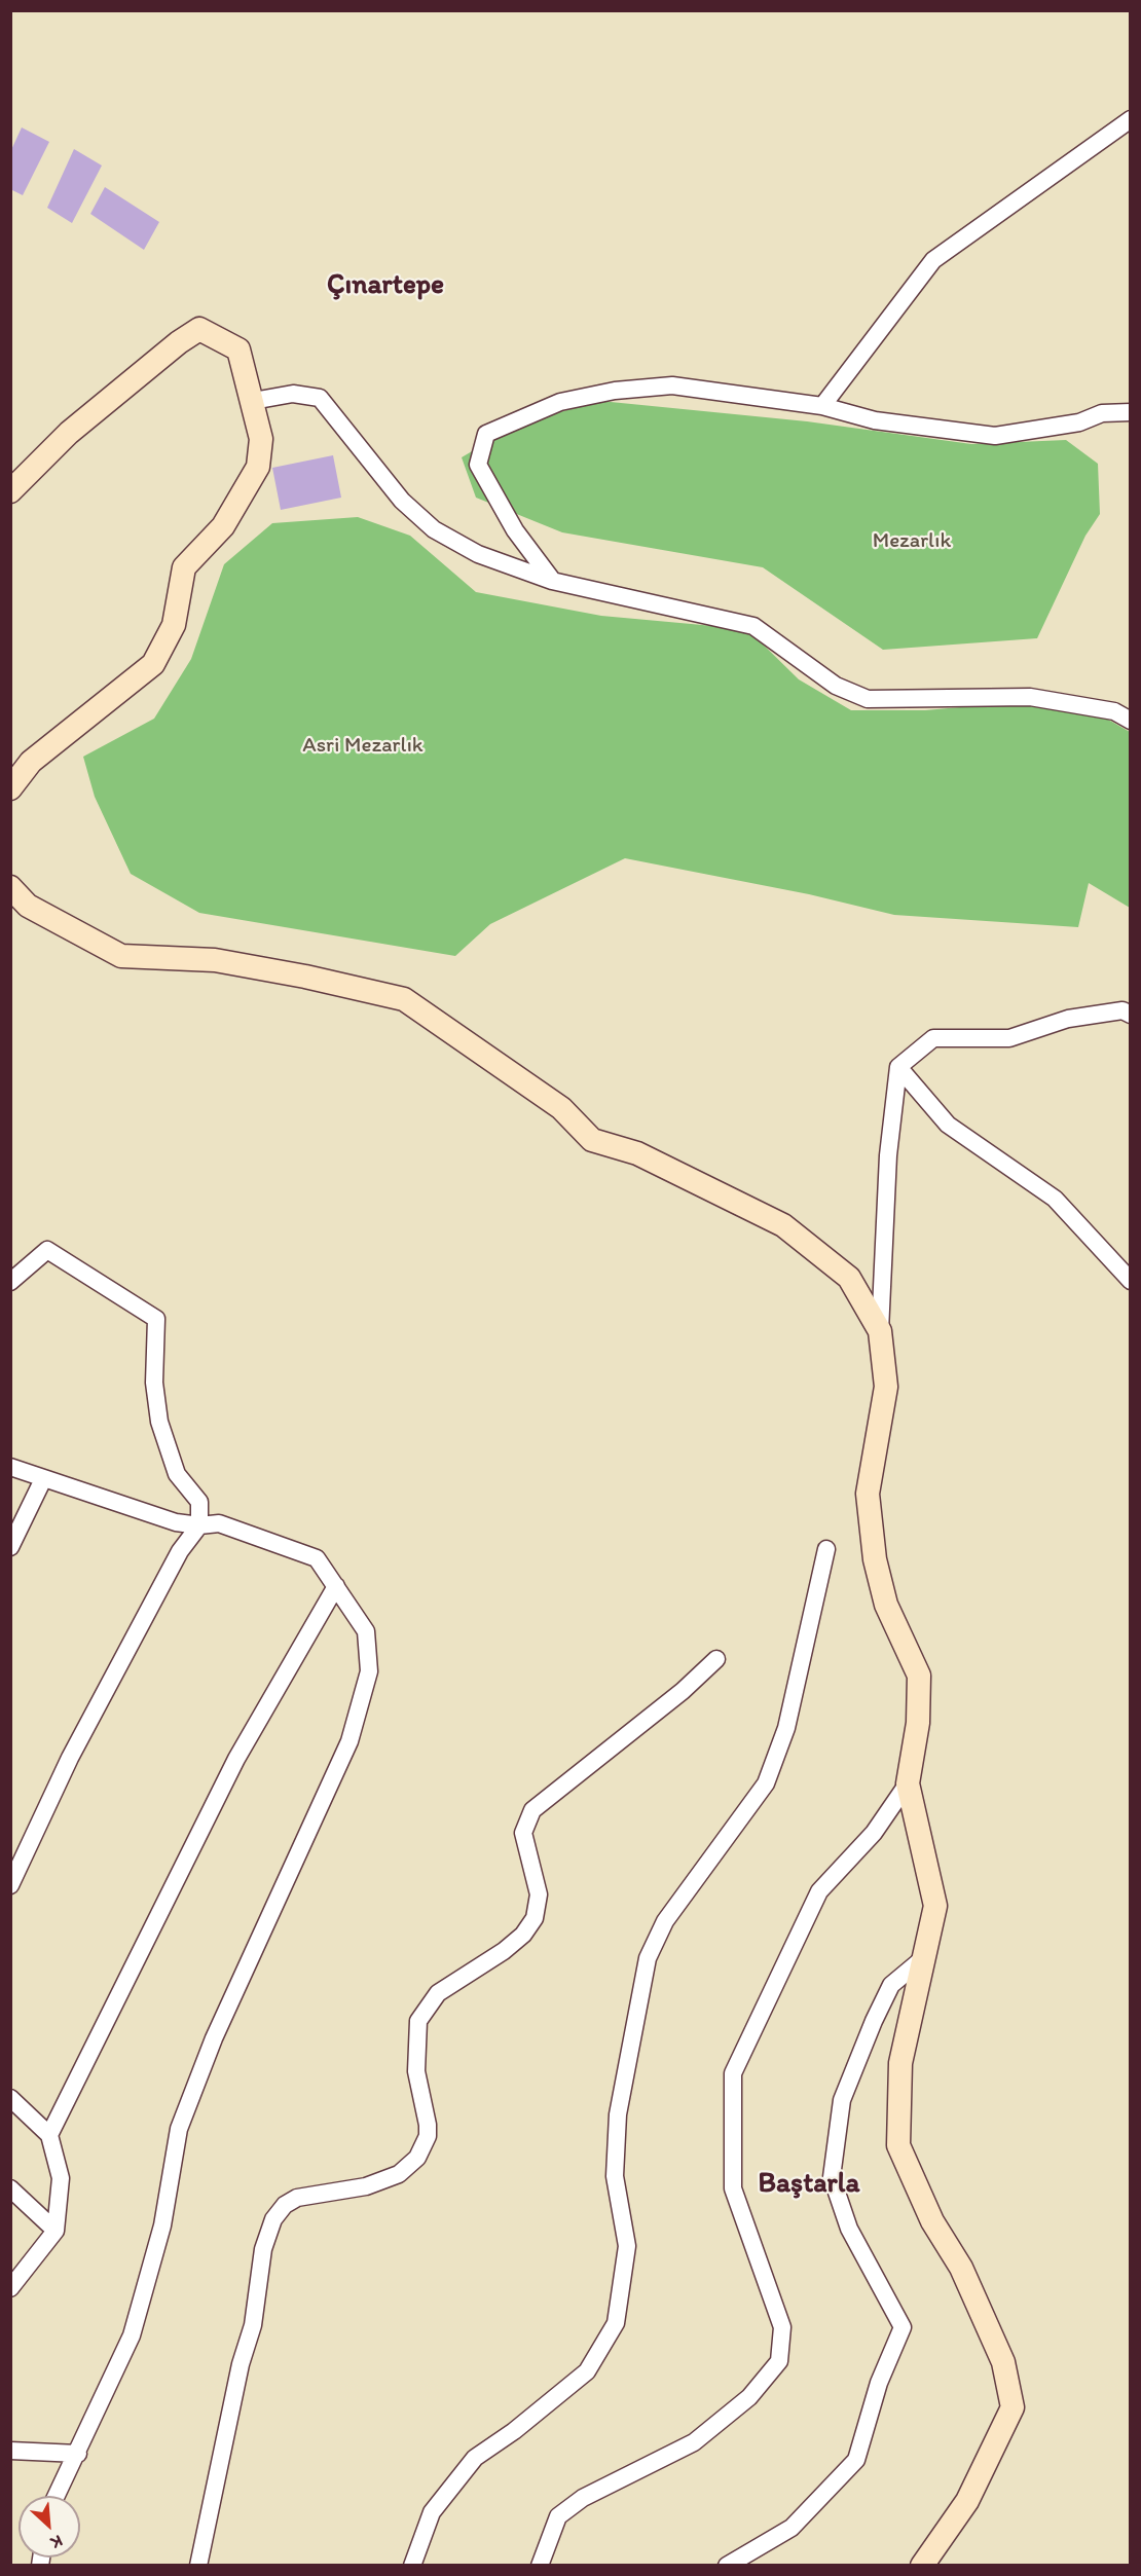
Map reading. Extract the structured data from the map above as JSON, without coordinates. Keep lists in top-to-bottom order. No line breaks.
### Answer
{"districts":["Çınartepe","Baştarla"],"parks":["Mezarlık","Asri Mezarlık"],"north":"bottom right"}
